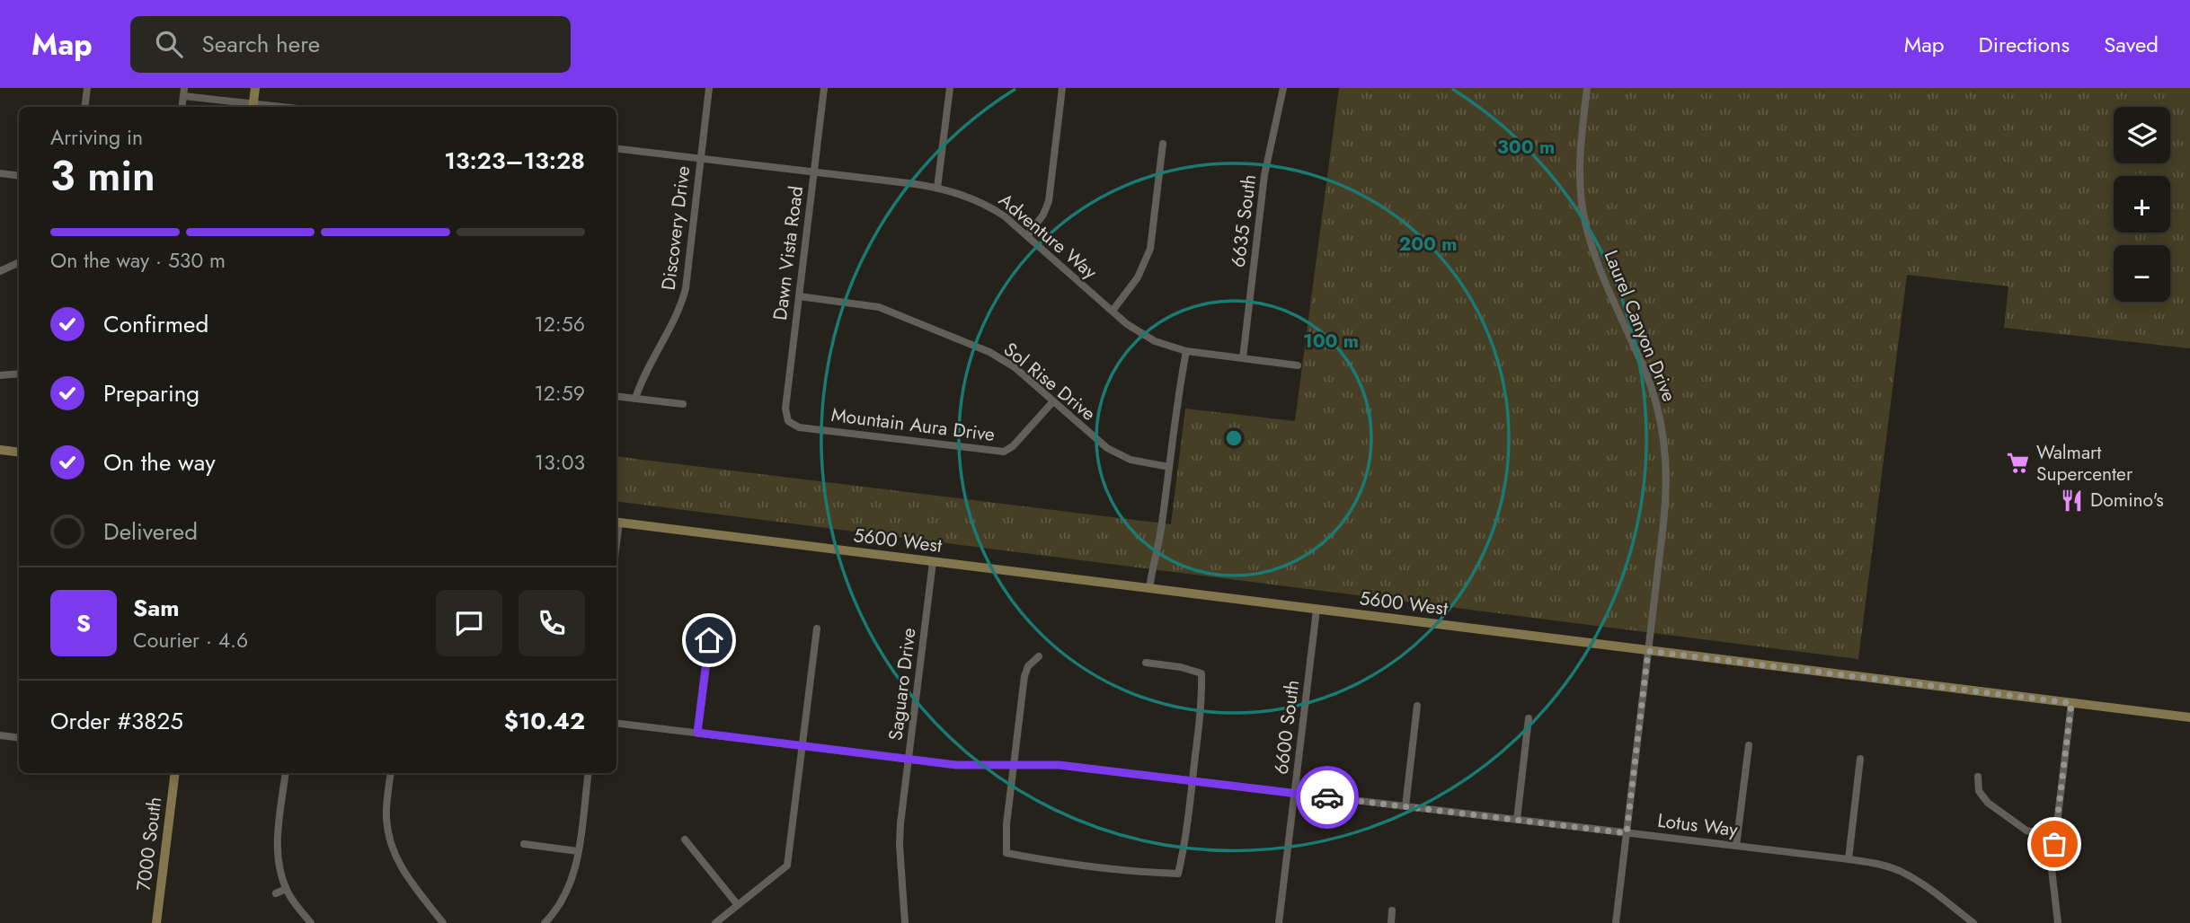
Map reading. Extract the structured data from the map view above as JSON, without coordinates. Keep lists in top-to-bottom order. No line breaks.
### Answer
{"streets":{"main road":["5600 West","7000 South"],"street":["6635 South","Discovery Drive","Adventure Way","Dawn Vista Road","Laurel Canyon Drive","Sol Rise Drive","Mountain Aura Drive","Saguaro Drive","6600 South","Lotus Way"]},"crossings":[["6635 South","Adventure Way"],["Discovery Drive","Adventure Way"],["Adventure Way","Dawn Vista Road"],["Dawn Vista Road","Sol Rise Drive"],["Dawn Vista Road","Mountain Aura Drive"],["Laurel Canyon Drive","5600 West"],["Laurel Canyon Drive","Lotus Way"],["Sol Rise Drive","Mountain Aura Drive"],["5600 West","Saguaro Drive"],["5600 West","6600 South"],["Saguaro Drive","Lotus Way"],["6600 South","Lotus Way"]],"places":{"supermarket":["Walmart Supercenter"],"restaurant":["Domino's"]},"page":{"header":"Map","search":"Search here","nav":["Map","Directions","Saved"],"map_buttons":["+","−"],"heading":["3 min","Arriving in","13:23–13:28"],"panel":["Sam","Courier · 4.6","Order #3825","$10.42"],"bar":"On the way · 530 m","list":[["Confirmed","12:56"],["Preparing","12:59"],["On the way","13:03"],"Delivered"],"round":"S"},"rings":["300 m","200 m","100 m"]}
